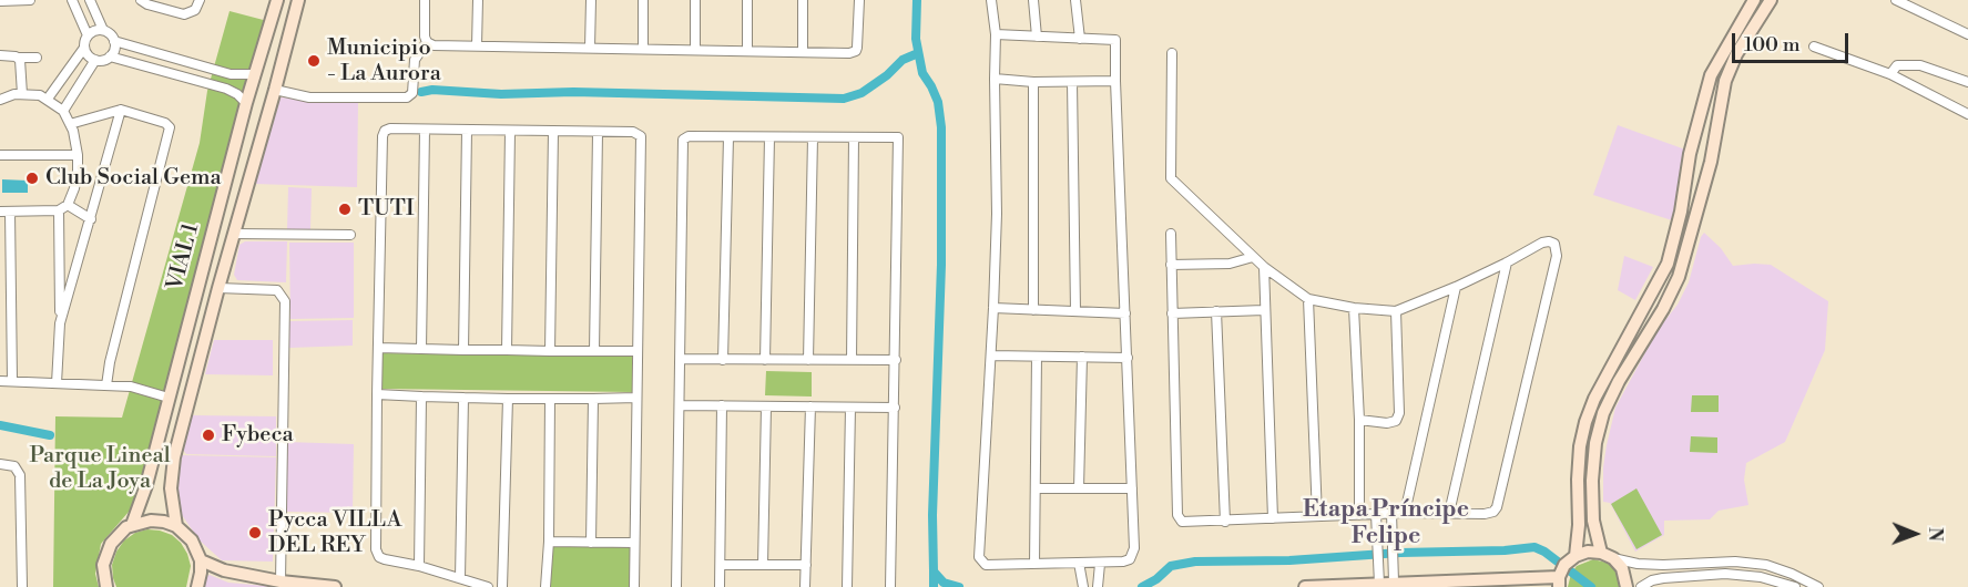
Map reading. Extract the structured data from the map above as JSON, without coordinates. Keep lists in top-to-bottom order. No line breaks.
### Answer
{"streets":{"street":["VIAL 1"]},"districts":["Etapa Príncipe Felipe"],"parks":["Parque Lineal de La Joya"],"places":["Municipio - La Aurora","Club Social Gema","TUTI","Fybeca","Pycca VILLA DEL REY"],"scale_bar":"100 m","north":"right"}
